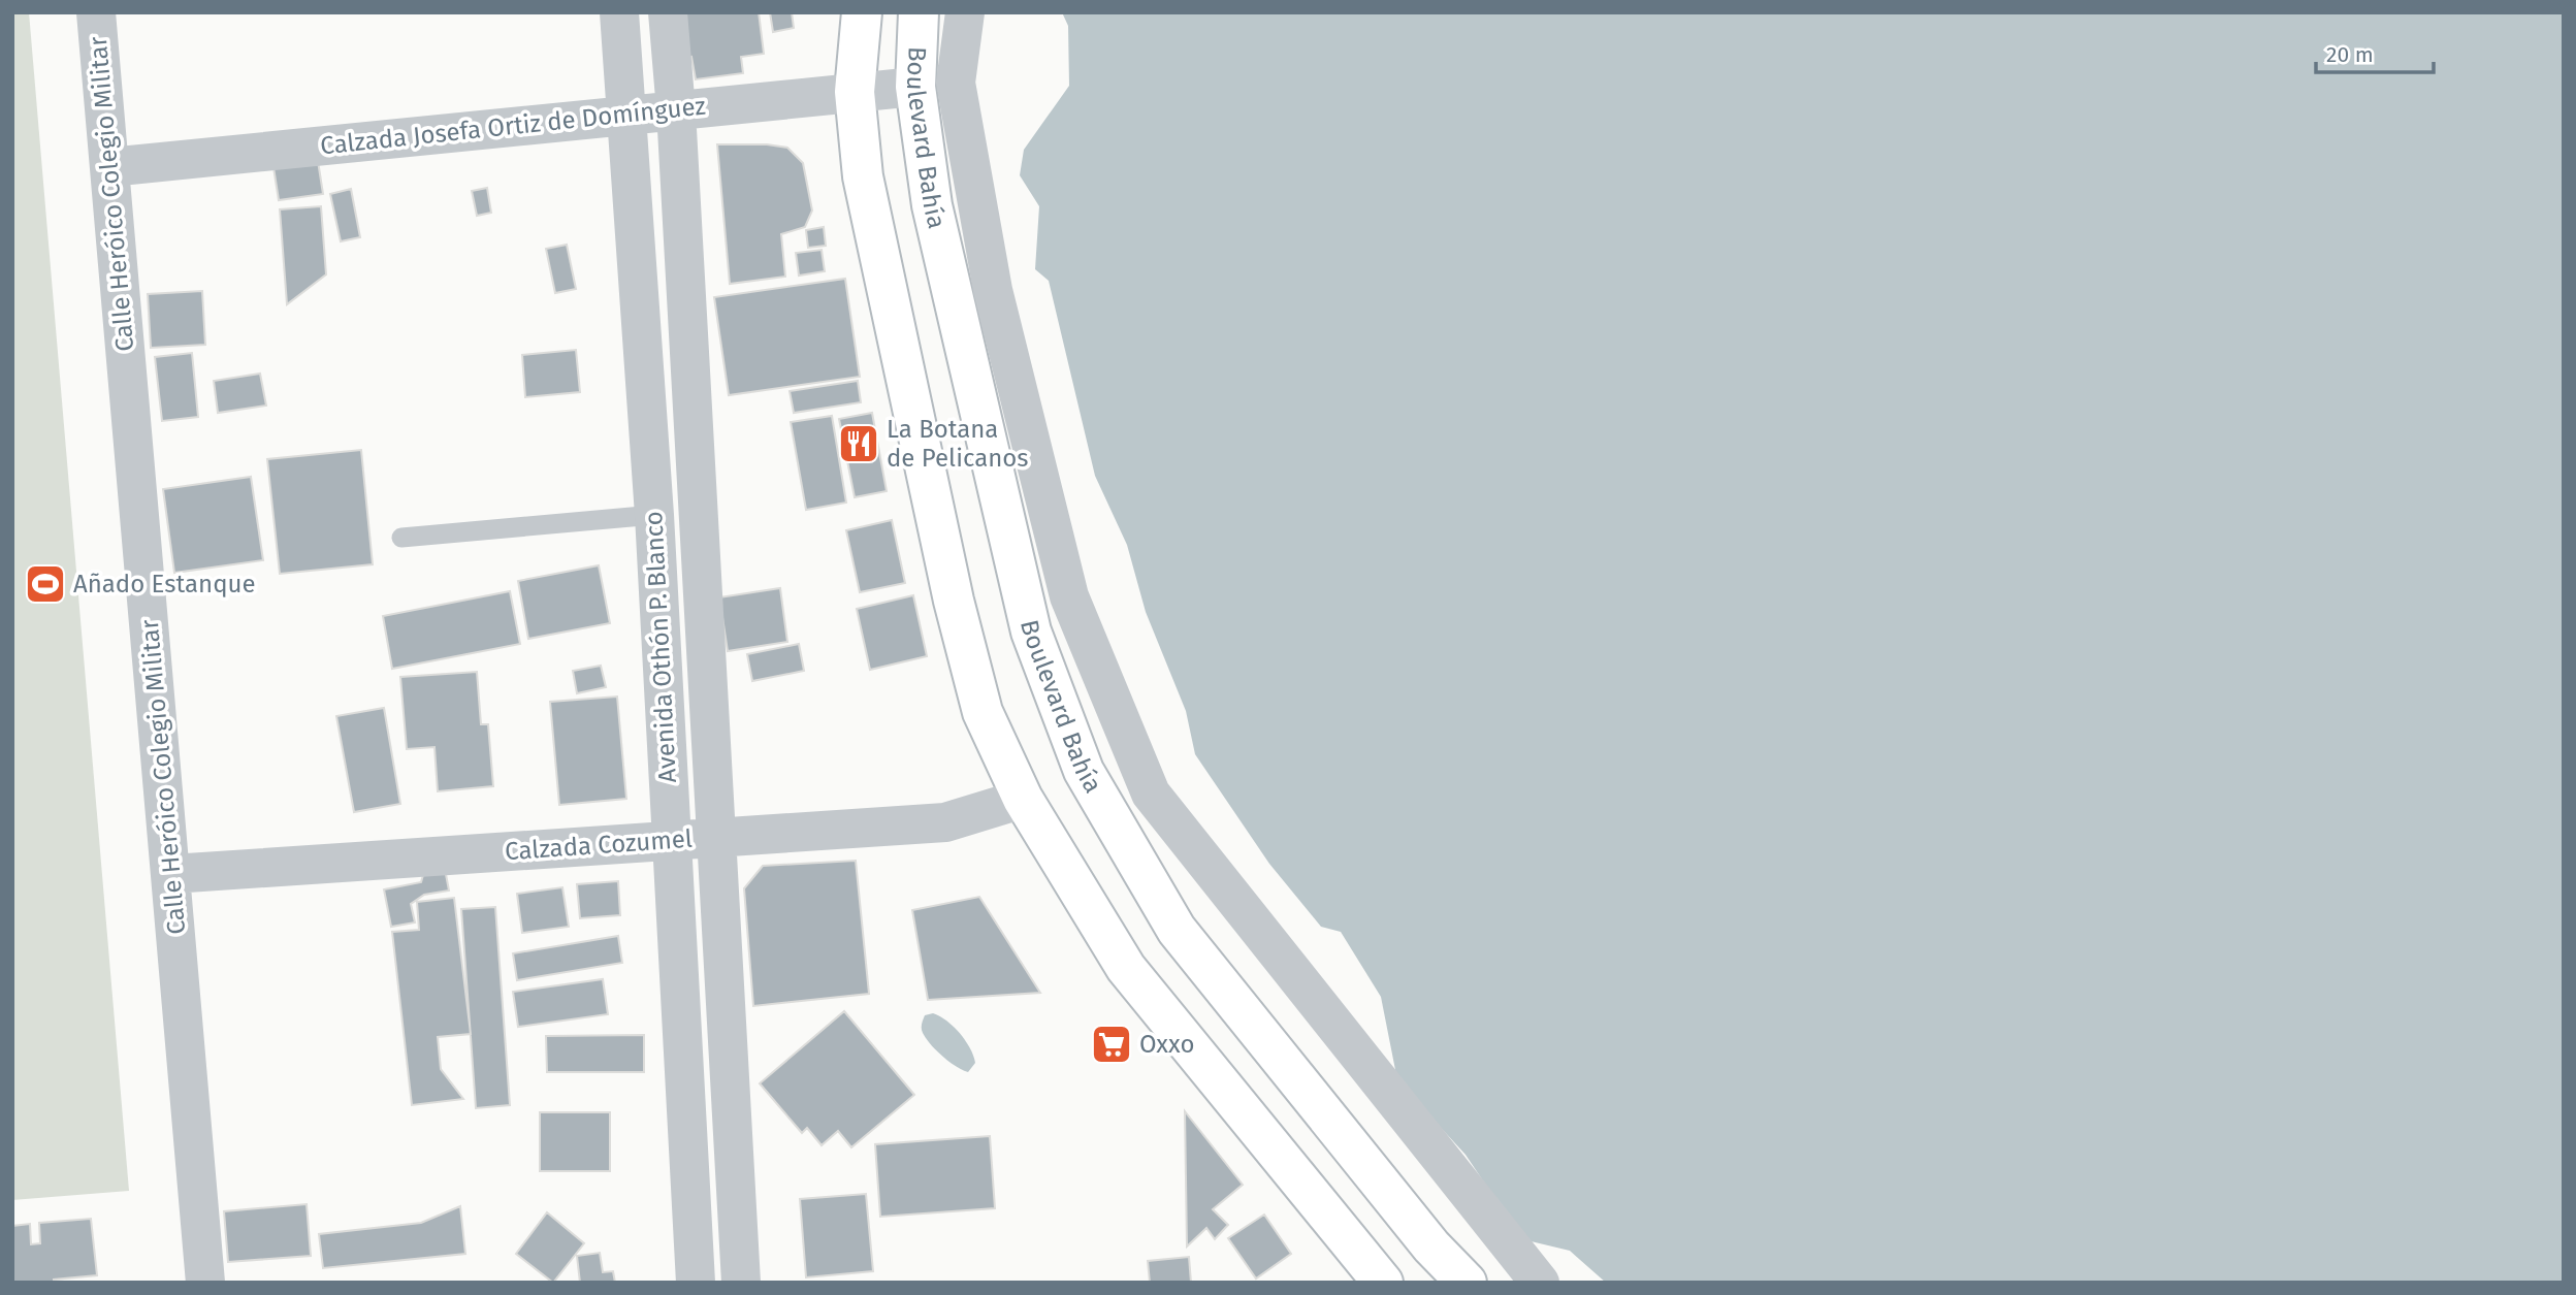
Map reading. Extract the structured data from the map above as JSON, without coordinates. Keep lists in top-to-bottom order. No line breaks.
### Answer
{"streets":{"main road":["Boulevard Bahía"],"street":["Calzada Josefa Ortiz de Domínguez","Calle Heróico Colegio Militar","Avenida Othón P. Blanco","Calzada Cozumel"]},"crossings":[["Calzada Josefa Ortiz de Domínguez","Boulevard Bahía"],["Calzada Josefa Ortiz de Domínguez","Calle Heróico Colegio Militar"],["Calzada Josefa Ortiz de Domínguez","Avenida Othón P. Blanco"],["Calle Heróico Colegio Militar","Calzada Cozumel"],["Avenida Othón P. Blanco","Calzada Cozumel"]],"places":{"restaurant":["La Botana de Pelicanos"],"sports":["Añado Estanque"],"supermarket":["Oxxo"]},"scale_bar":"20 m"}
